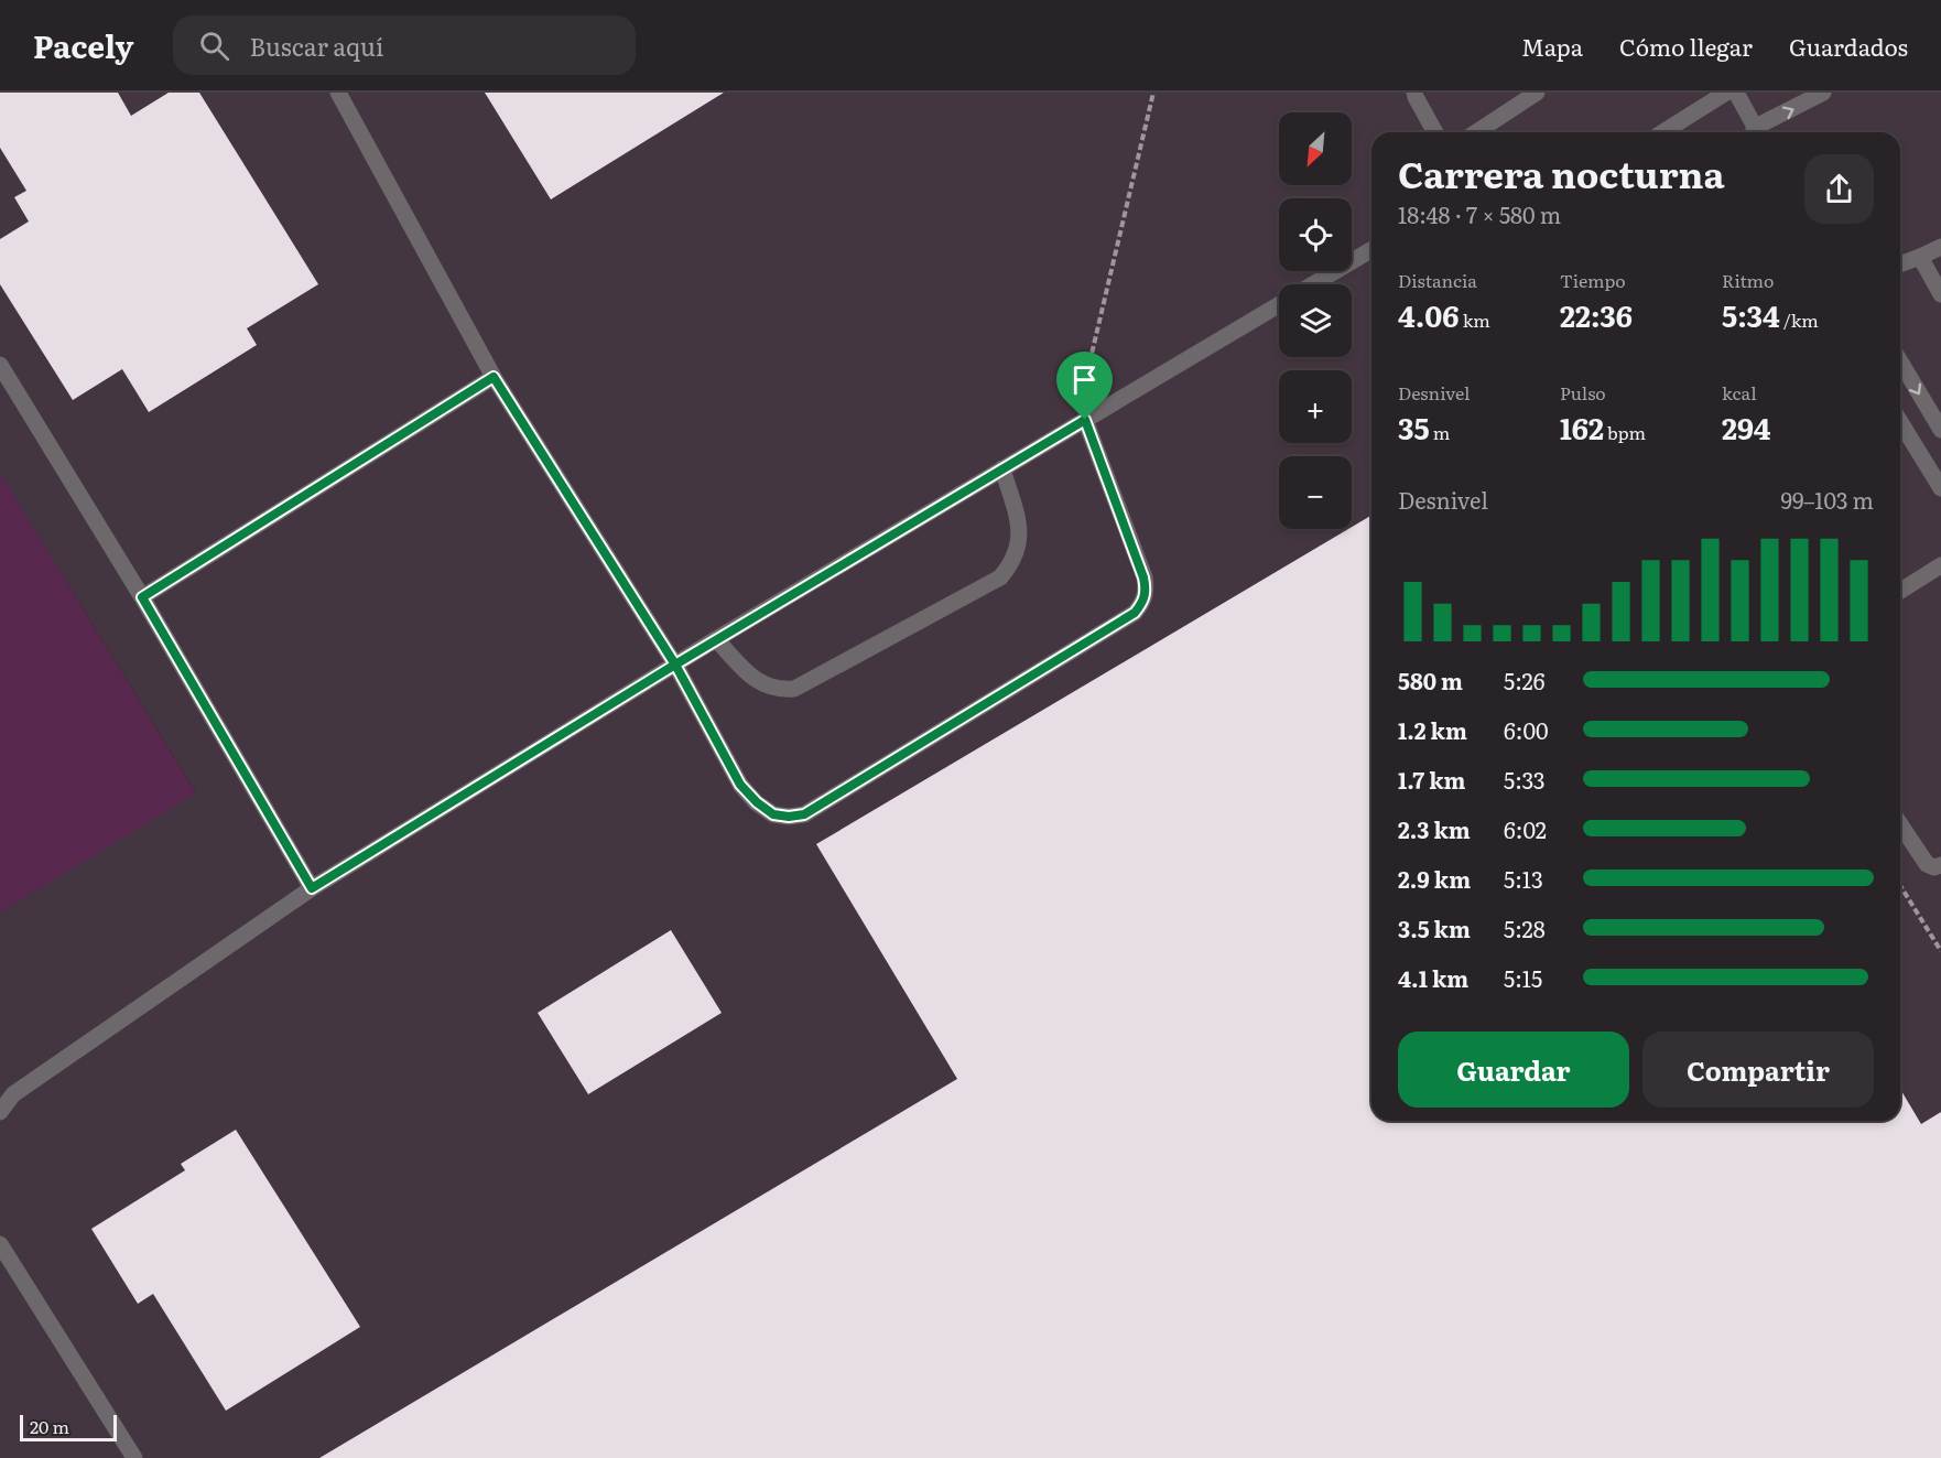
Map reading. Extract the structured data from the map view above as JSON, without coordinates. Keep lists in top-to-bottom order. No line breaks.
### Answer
{"scale_bar":"20 m","north":"bottom left","page":{"header":"Pacely","search":"Buscar aquí","nav":["Mapa","Cómo llegar","Guardados"],"map_buttons":["+","−"],"heading":["Carrera nocturna","18:48 · 7 × 580 m"],"stats":[["Distancia","4.06 km"],["Tiempo","22:36"],["Ritmo","5:34 /km"],["Desnivel","35 m"],["Pulso","162 bpm"],["kcal","294"]],"chart":["Desnivel","99–103 m"],"list":[{"name":"580 m","note":"5:26"},{"name":"1.2 km","note":"6:00"},{"name":"1.7 km","note":"5:33"},{"name":"2.3 km","note":"6:02"},{"name":"2.9 km","note":"5:13"},{"name":"3.5 km","note":"5:28"},{"name":"4.1 km","note":"5:15"}],"buttons":["Guardar","Compartir"],"scale":"20 m"}}
